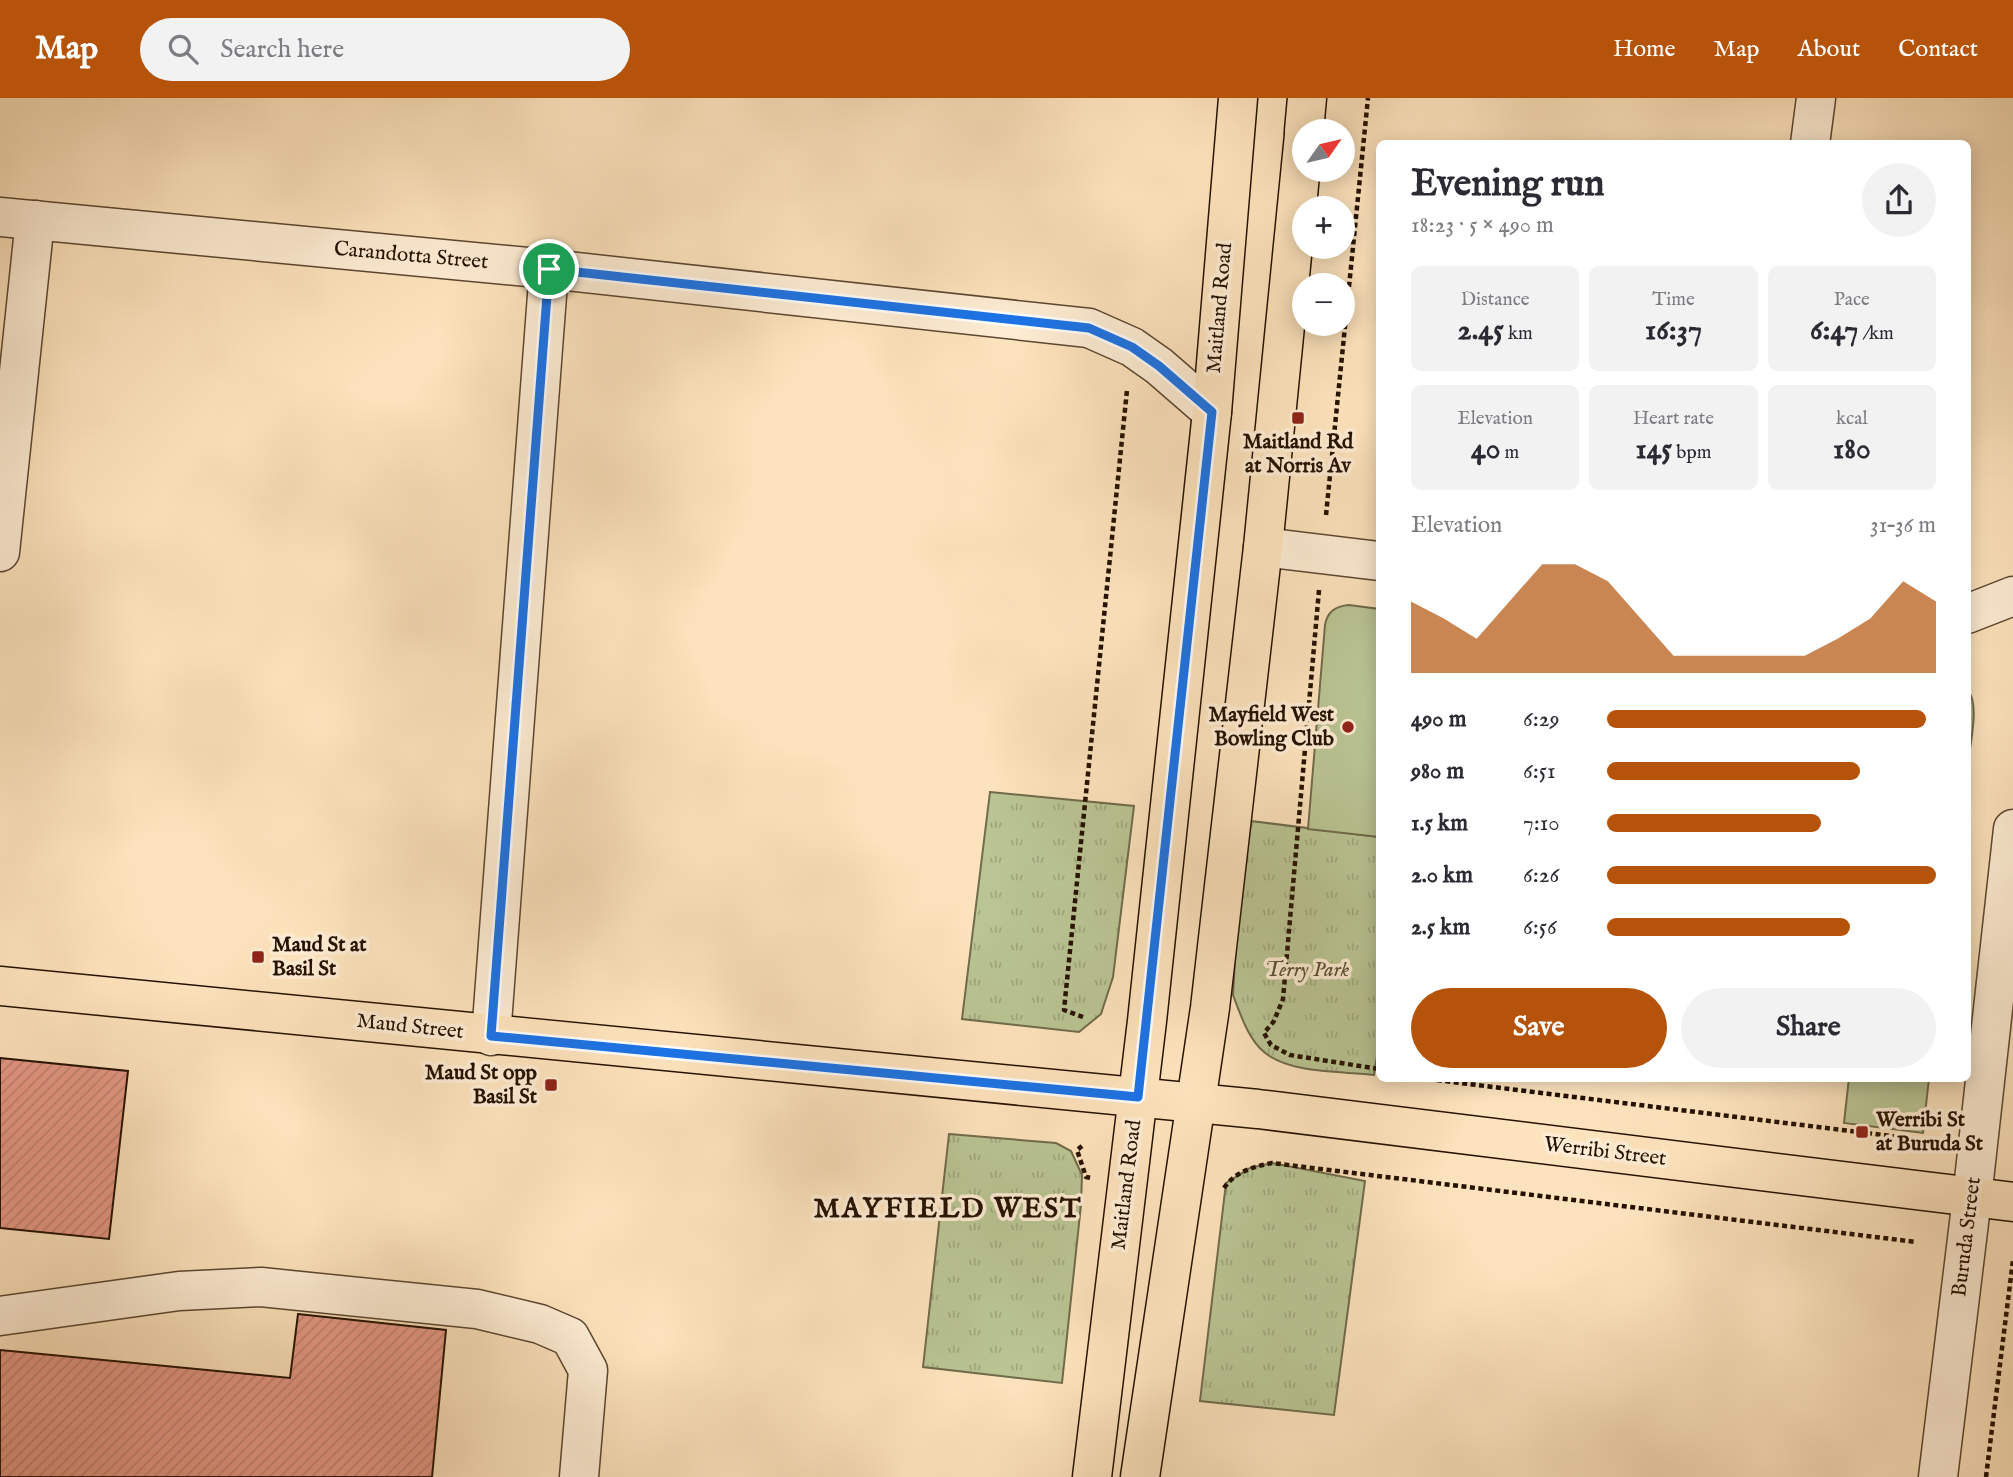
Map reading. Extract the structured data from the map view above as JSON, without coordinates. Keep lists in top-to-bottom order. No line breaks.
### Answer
{"streets":{"main road":["Maitland Road","Maud Street","Werribi Street"],"street":["Carandotta Street","Buruda Street"]},"crossings":[["Carandotta Street","Maitland Road"],["Maitland Road","Maud Street"],["Maud Street","Werribi Street"],["Werribi Street","Buruda Street"]],"districts":["MAYFIELD WEST"],"parks":["Terry Park"],"places":{"transit":["Maitland Rd at Norris Av","Maud St at Basil St","Maud St opp Basil St","Werribi St at Buruda St"],"other":["Mayfield West Bowling Club"]},"north":"top right","page":{"header":"Map","search":"Search here","nav":["Home","Map","About","Contact"],"map_buttons":["+","−"],"heading":["Evening run","18:23 · 5 × 490 m"],"stats":[["Distance","2.45 km"],["Time","16:37"],["Pace","6:47 /km"],["Elevation","40 m"],["Heart rate","145 bpm"],["kcal","180"]],"chart":["Elevation","31–36 m"],"list":[{"name":"490 m","note":"6:29"},{"name":"980 m","note":"6:51"},{"name":"1.5 km","note":"7:10"},{"name":"2.0 km","note":"6:26"},{"name":"2.5 km","note":"6:56"}],"buttons":["Save","Share"]}}
